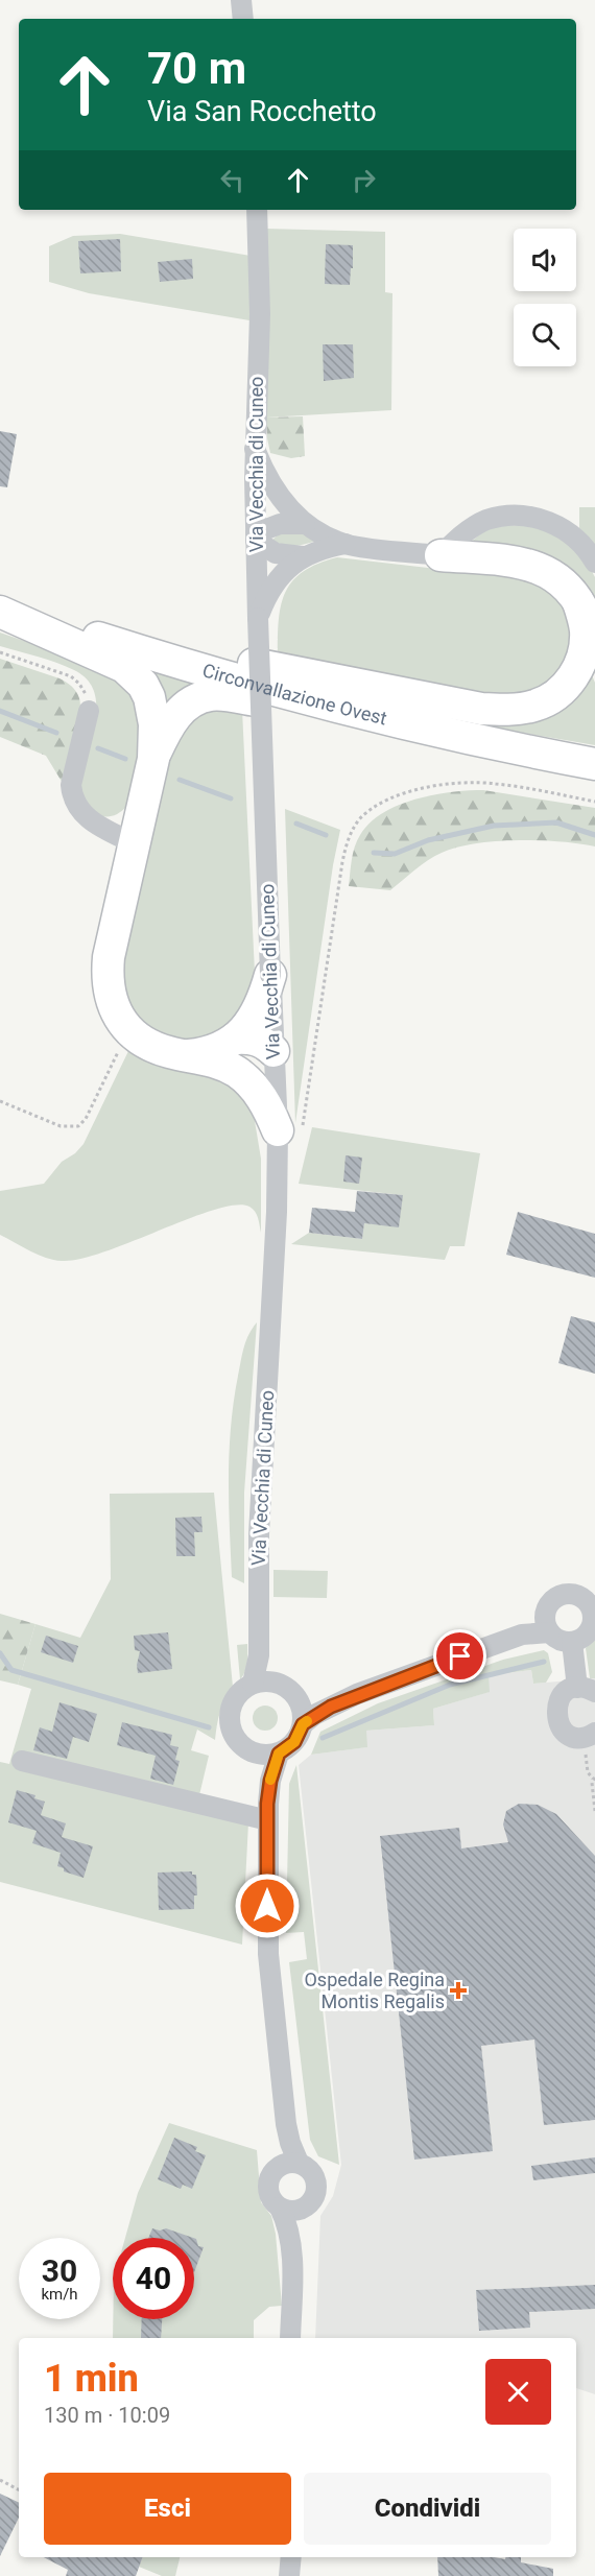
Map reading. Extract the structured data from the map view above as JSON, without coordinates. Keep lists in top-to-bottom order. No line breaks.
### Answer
{"streets":{"highway":["Circonvallazione Ovest"],"street":["Via Vecchia di Cuneo"]},"places":{"health":["Ospedale Regina Montis Regalis"]},"page":{"turn":["70 m","Via San Rocchetto"],"speed":"30 km/h","limit":"40","heading":["1 min","130 m · 10:09"],"buttons":["Esci","Condividi"]}}
